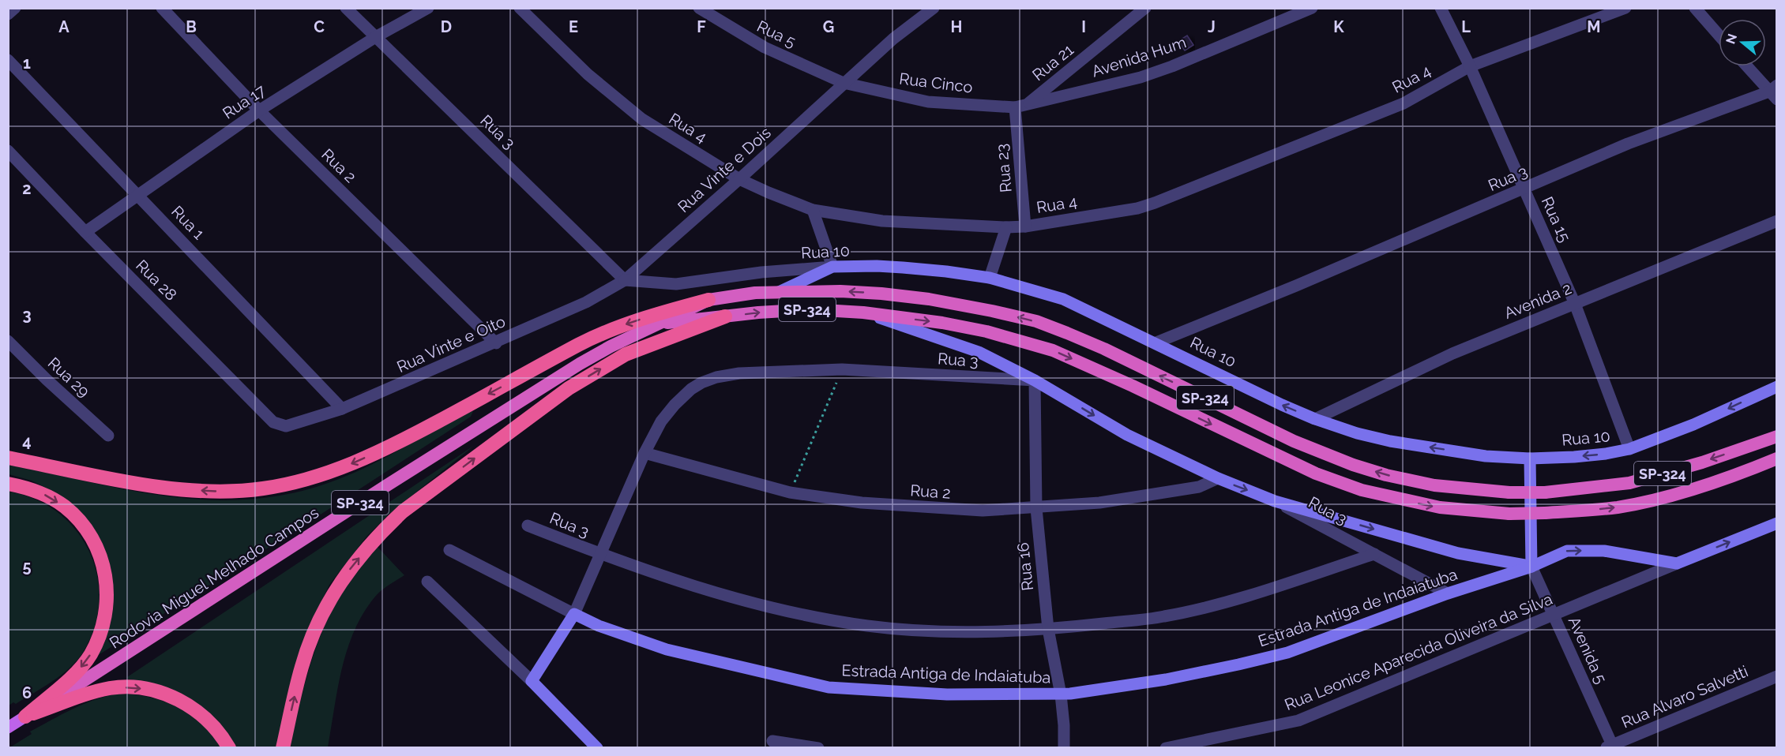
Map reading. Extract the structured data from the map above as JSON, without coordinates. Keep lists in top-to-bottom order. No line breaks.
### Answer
{"streets":{"highway":["SP-324","Rodovia Miguel Melhado Campos"],"main road":["Rua 3","Rua 10","Estrada Antiga de Indaiatuba","Rua Leonice Aparecida Oliveira da Silva"],"street":["Rua 5","Avenida Hum","Rua 21","Rua 4","Rua Cinco","Rua 17","Rua 2","Rua 23","Rua Vinte e Dois","Rua 15","Rua 1","Rua 28","Avenida 2","Rua Vinte e Oito","Rua 29","Rua 16","Avenida 5","Rua Alvaro Salvetti"]},"crossings":[["Rua 5","Rua Cinco"],["Rua 5","Rua Vinte e Dois"],["Avenida Hum","Rua 21"],["Avenida Hum","Rua Cinco"],["Avenida Hum","Rua 23"],["Rua 21","Rua Cinco"],["Rua 21","Rua 23"],["Rua 4","Rua 23"],["Rua 4","Rua Vinte e Dois"],["Rua 4","Rua 15"],["Rua Cinco","Rua 23"],["Rua Cinco","Rua Vinte e Dois"],["Rua 17","Rua 3"],["Rua 17","Rua 2"],["Rua 17","Rua 1"],["Rua 17","Rua 28"],["Rua 3","Rua 2"],["Rua 3","Rua Vinte e Dois"],["Rua 3","Rua 15"],["Rua 3","Rua 10"],["Rua 3","Rua Vinte e Oito"],["Rua 3","Rua 16"],["Rua 3","Estrada Antiga de Indaiatuba"],["Rua 2","Rua Vinte e Oito"],["Rua 2","Rua 16"],["Rua Vinte e Dois","Rua 10"],["Rua Vinte e Dois","Rua Vinte e Oito"],["Rua 15","Rua 10"],["Rua 15","Avenida 2"],["Rua 1","Rua Vinte e Oito"],["Rua 10","Avenida 2"],["Rua 10","Rua Vinte e Oito"],["Rua 28","Rua Vinte e Oito"],["Rua 16","Estrada Antiga de Indaiatuba"],["Estrada Antiga de Indaiatuba","Avenida 5"],["Avenida 5","Rua Leonice Aparecida Oliveira da Silva"],["Avenida 5","Rua Alvaro Salvetti"]],"one_way":["Rua 10"],"north":"left","grid":{"columns":["A","B","C","D","E","F","G","H","I","J","K","L","M"],"rows":["1","2","3","4","5","6"]}}
